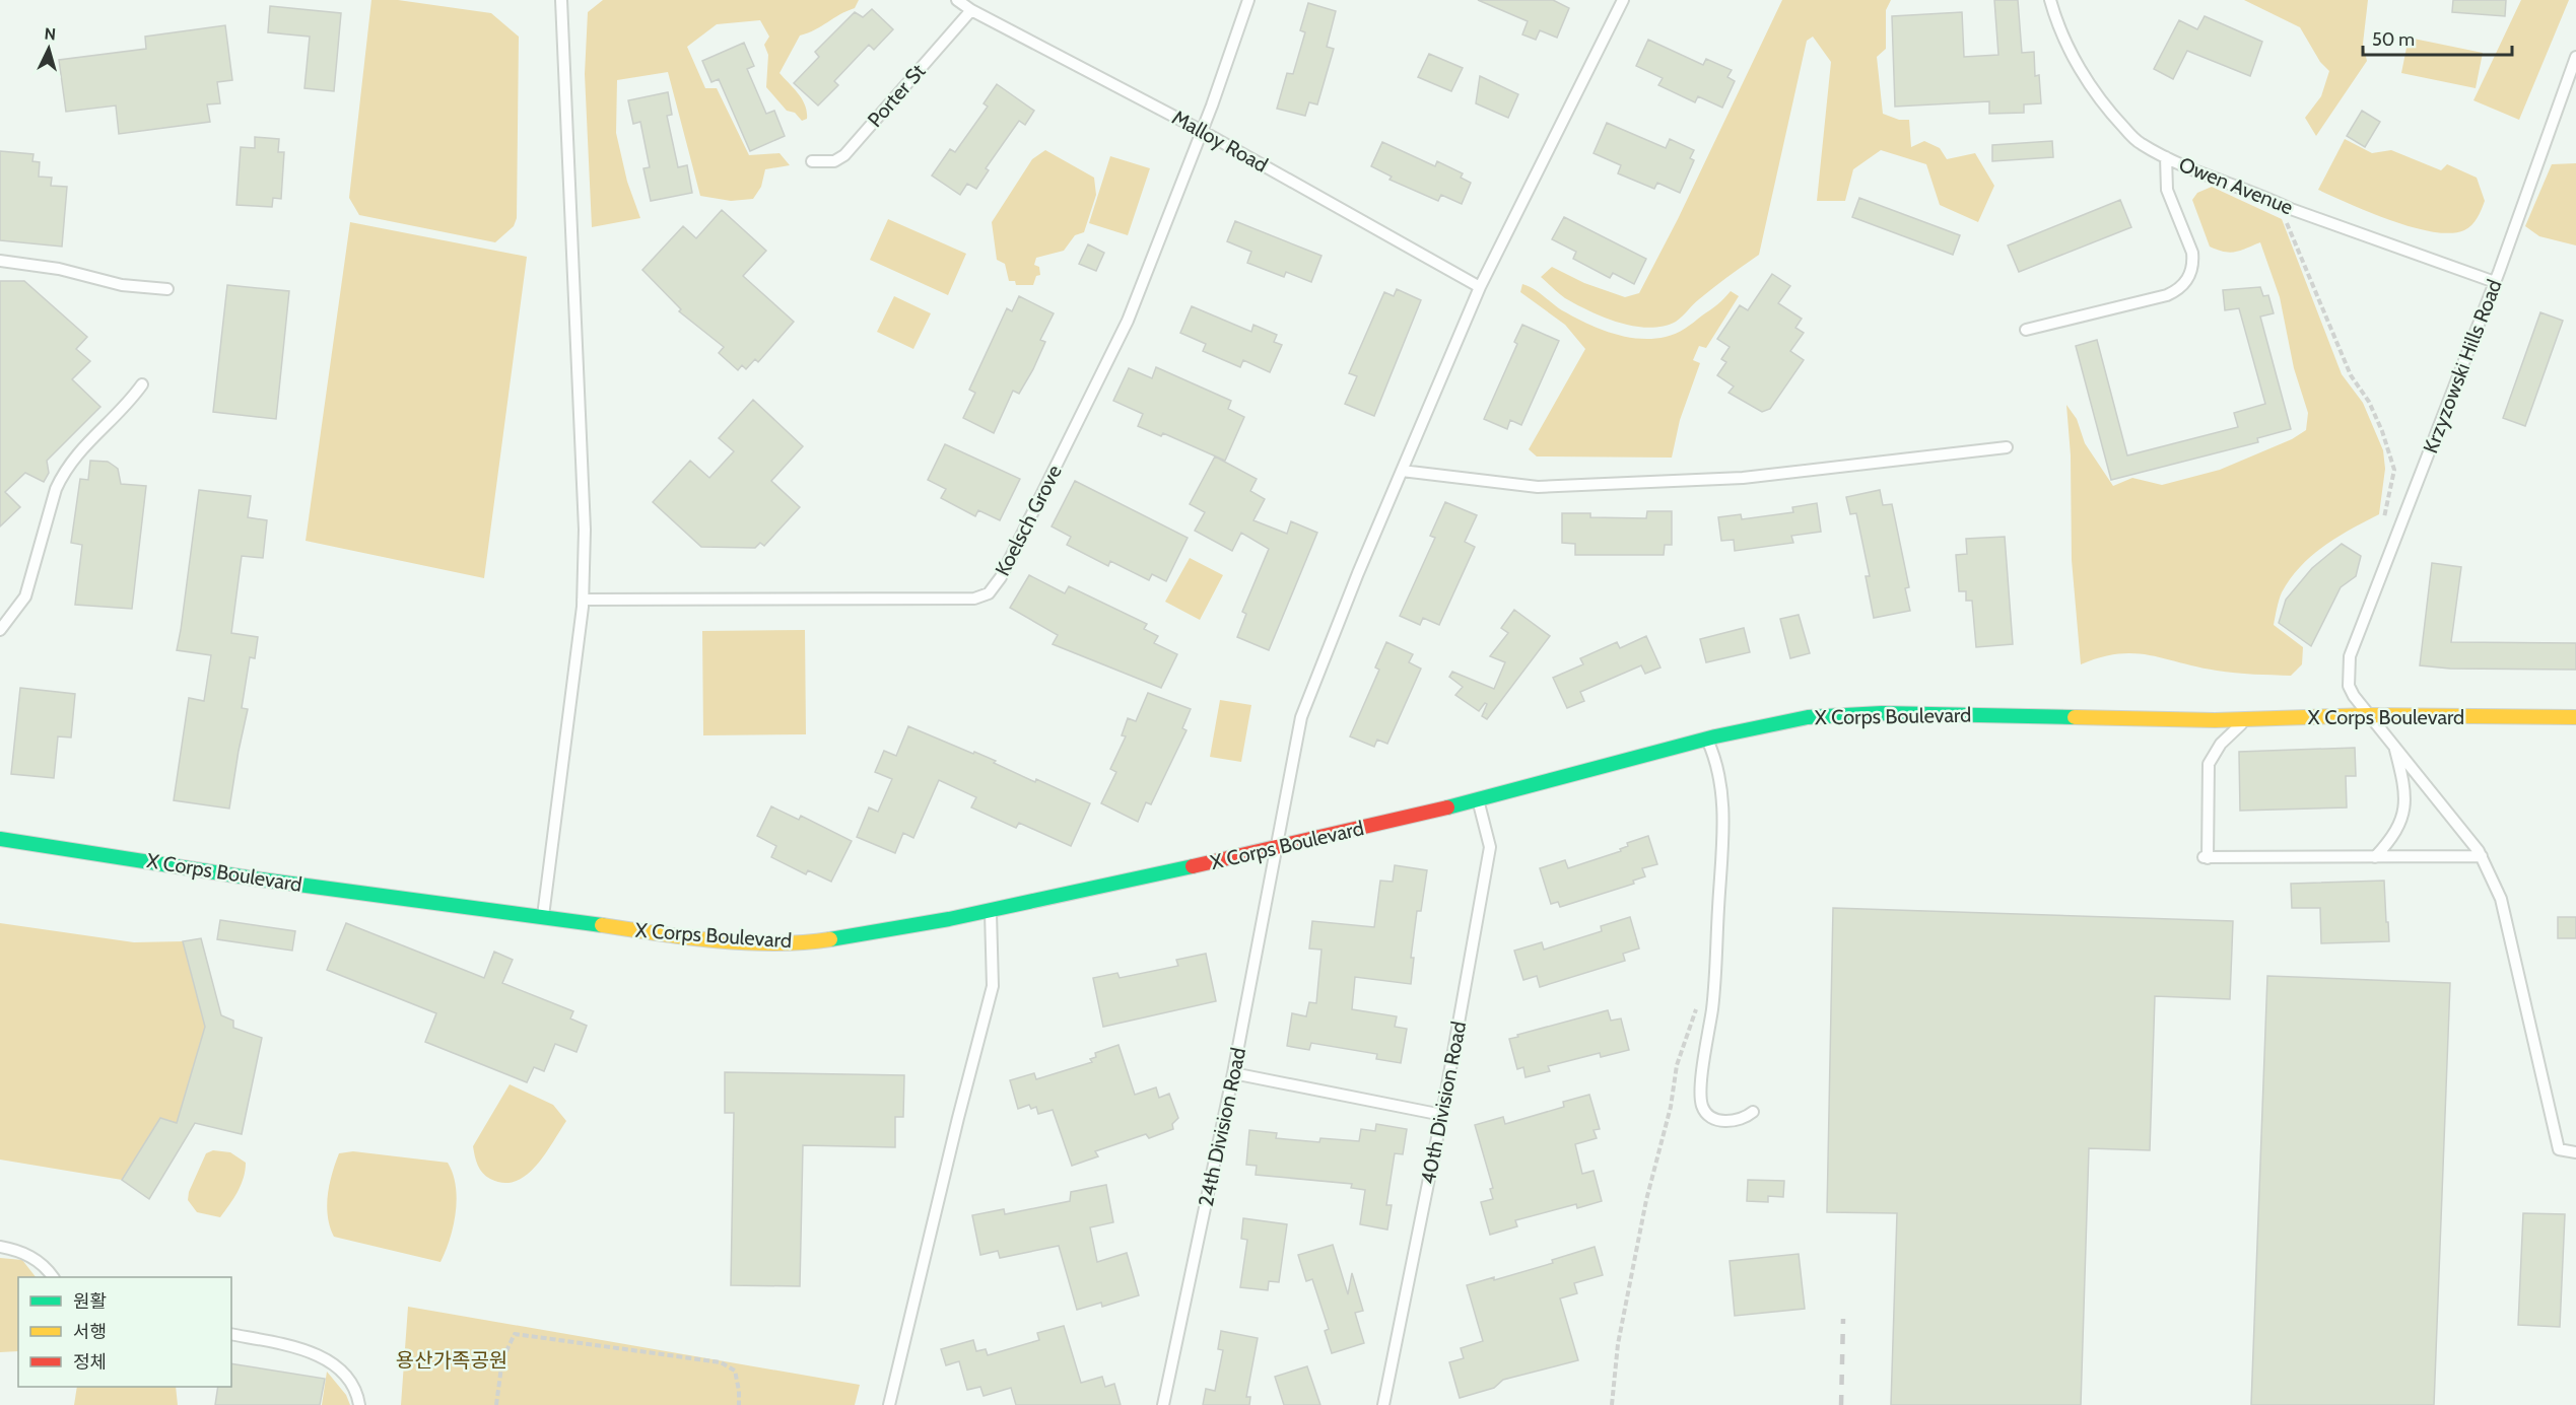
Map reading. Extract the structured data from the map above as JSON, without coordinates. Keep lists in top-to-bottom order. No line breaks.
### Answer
{"streets":{"street":["X Corps Boulevard"],"lane":["Porter St","Malloy Road","Owen Avenue","Krzyzowski Hills Road","Koelsch Grove","40th Division Road","24th Division Road"]},"crossings":[["Porter St","Malloy Road"],["Malloy Road","Koelsch Grove"],["Malloy Road","24th Division Road"],["Owen Avenue","Krzyzowski Hills Road"],["Krzyzowski Hills Road","X Corps Boulevard"],["X Corps Boulevard","40th Division Road"],["X Corps Boulevard","24th Division Road"]],"parks":["용산가족공원"],"legend":["원활","서행","정체"],"scale_bar":"50 m","north":"top"}
